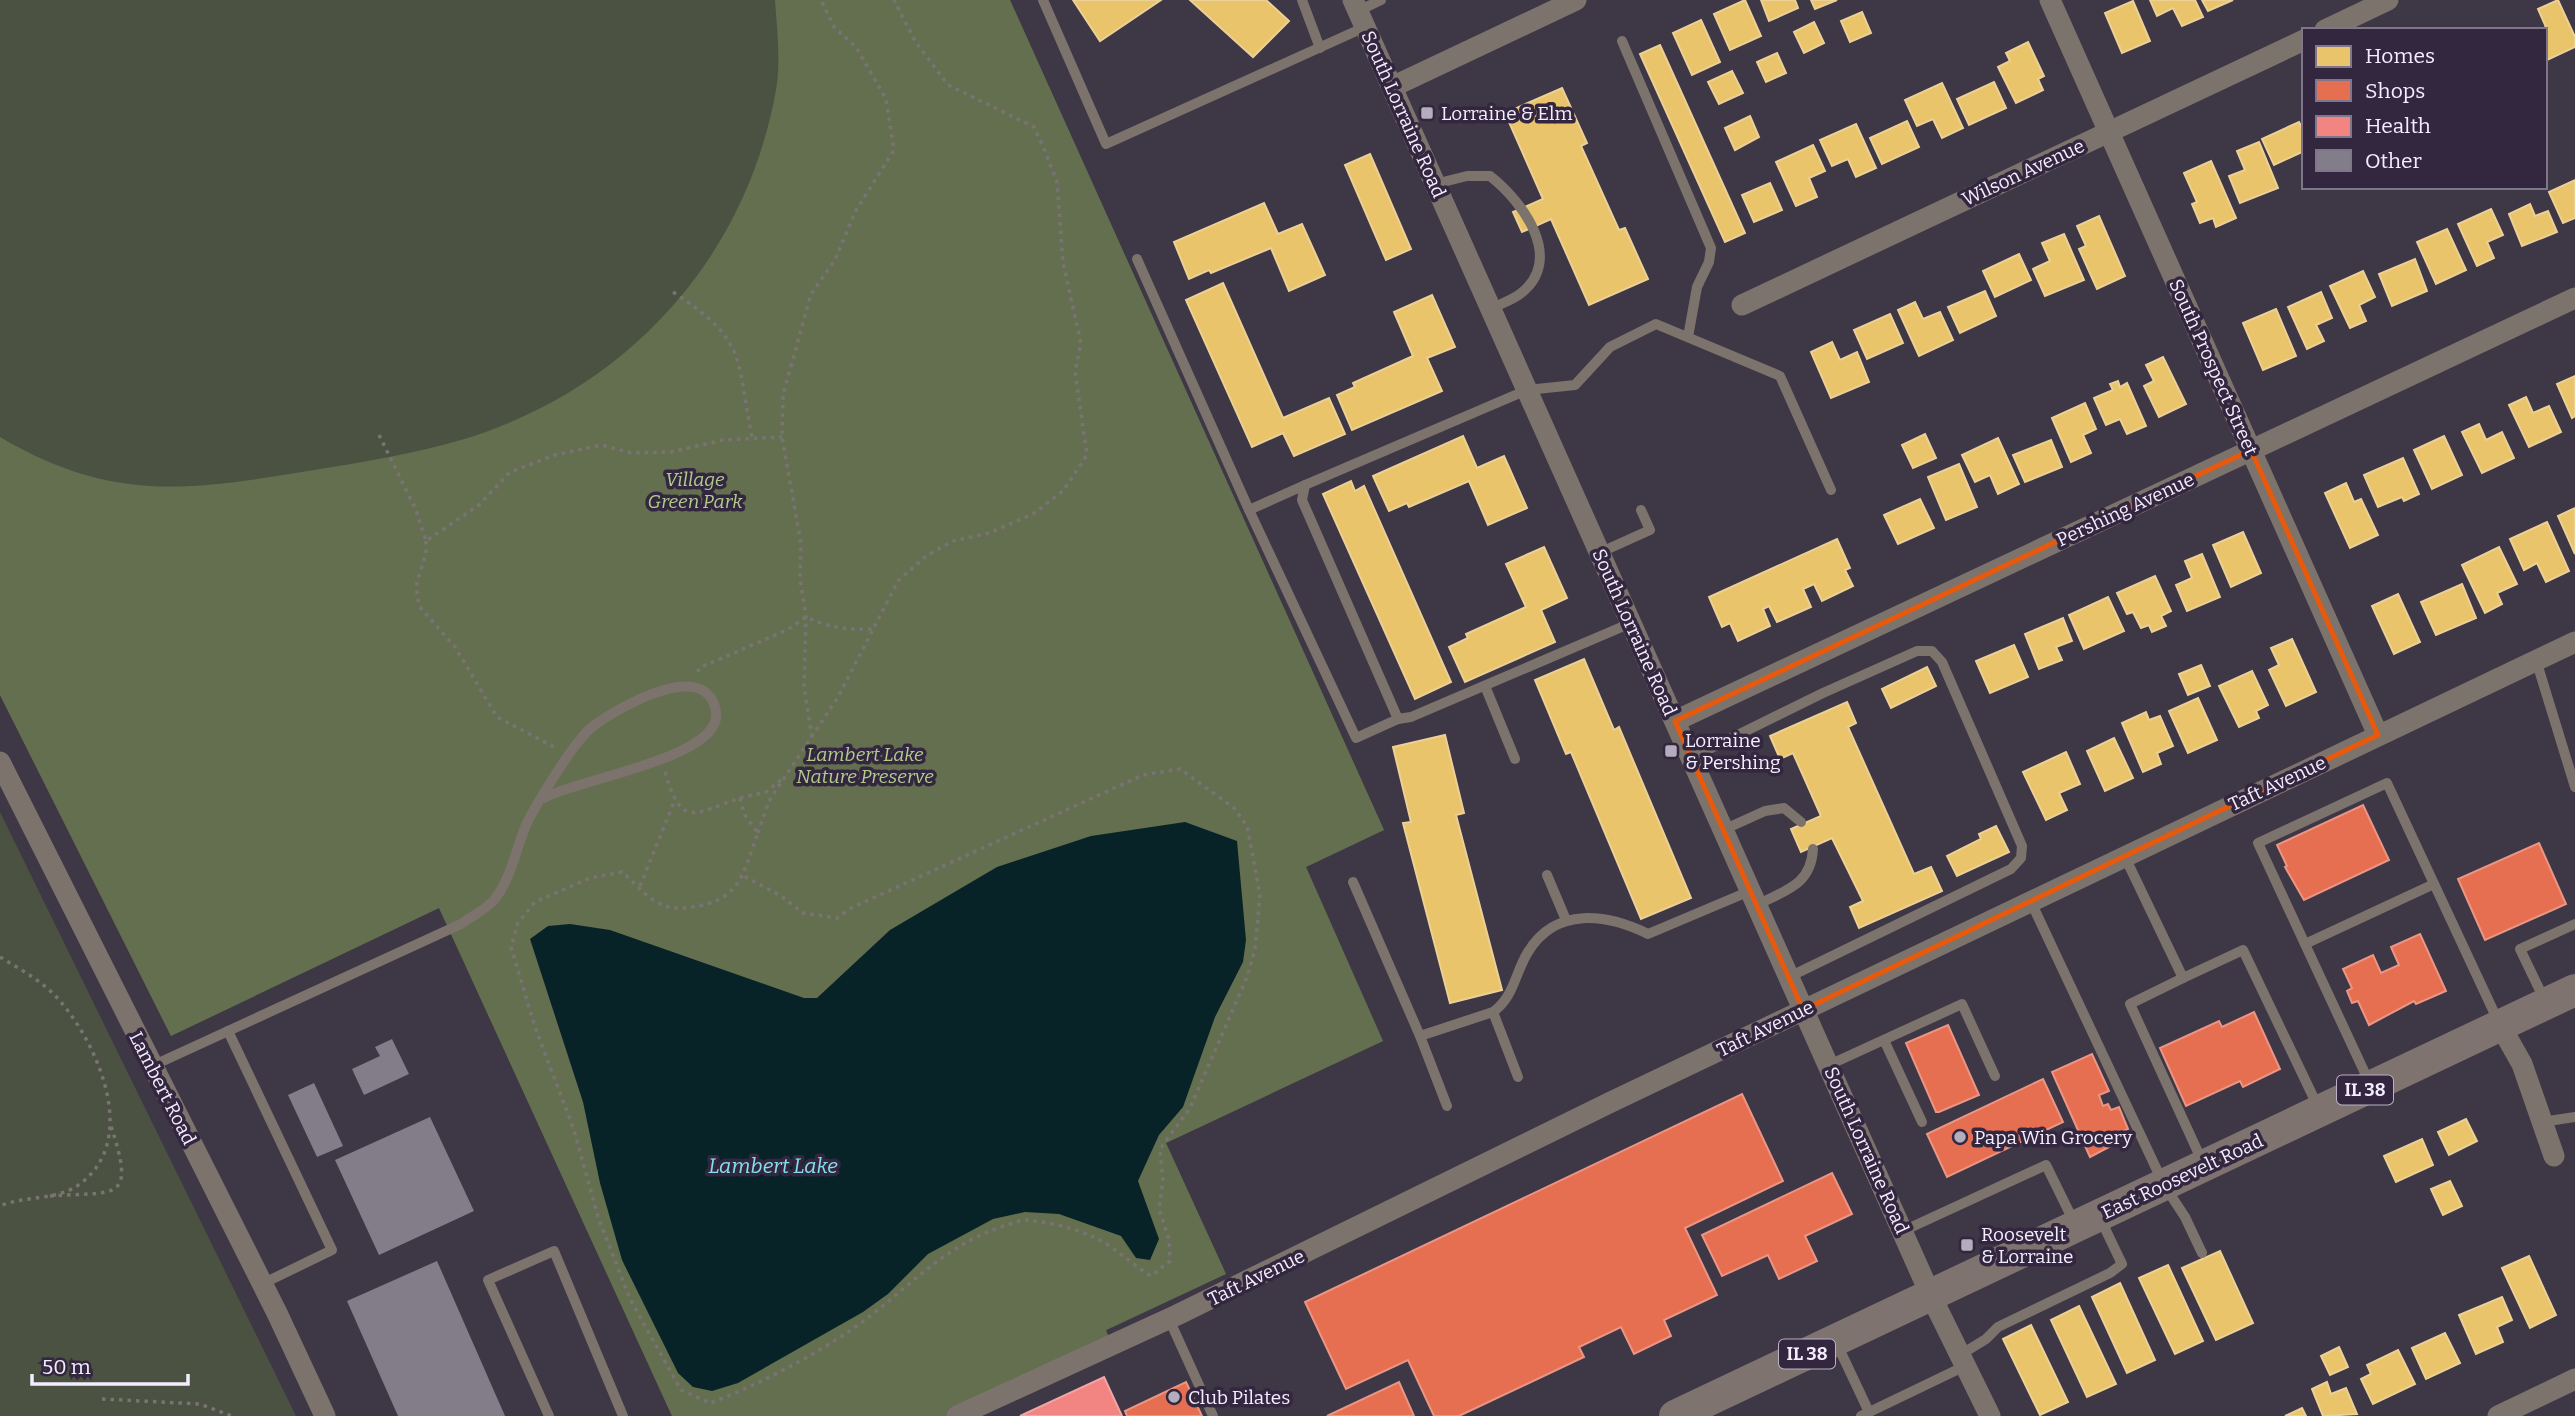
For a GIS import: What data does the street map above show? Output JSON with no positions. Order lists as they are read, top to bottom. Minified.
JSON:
{"streets":{"main road":["IL 38","East Roosevelt Road"],"street":["South Lorraine Road","Wilson Avenue","South Prospect Street","Pershing Avenue","Taft Avenue","Lambert Road"]},"crossings":[["South Lorraine Road","Pershing Avenue"],["South Lorraine Road","Taft Avenue"],["South Lorraine Road","East Roosevelt Road"],["Wilson Avenue","South Prospect Street"],["South Prospect Street","Pershing Avenue"],["South Prospect Street","Taft Avenue"]],"water":["Lambert Lake"],"parks":["Village Green Park","Lambert Lake Nature Preserve"],"places":{"transit":["Lorraine & Elm","Lorraine & Pershing","Roosevelt & Lorraine"],"other":["Papa Win Grocery","Club Pilates"]},"legend":["Homes","Shops","Health","Other"],"scale_bar":"50 m"}
